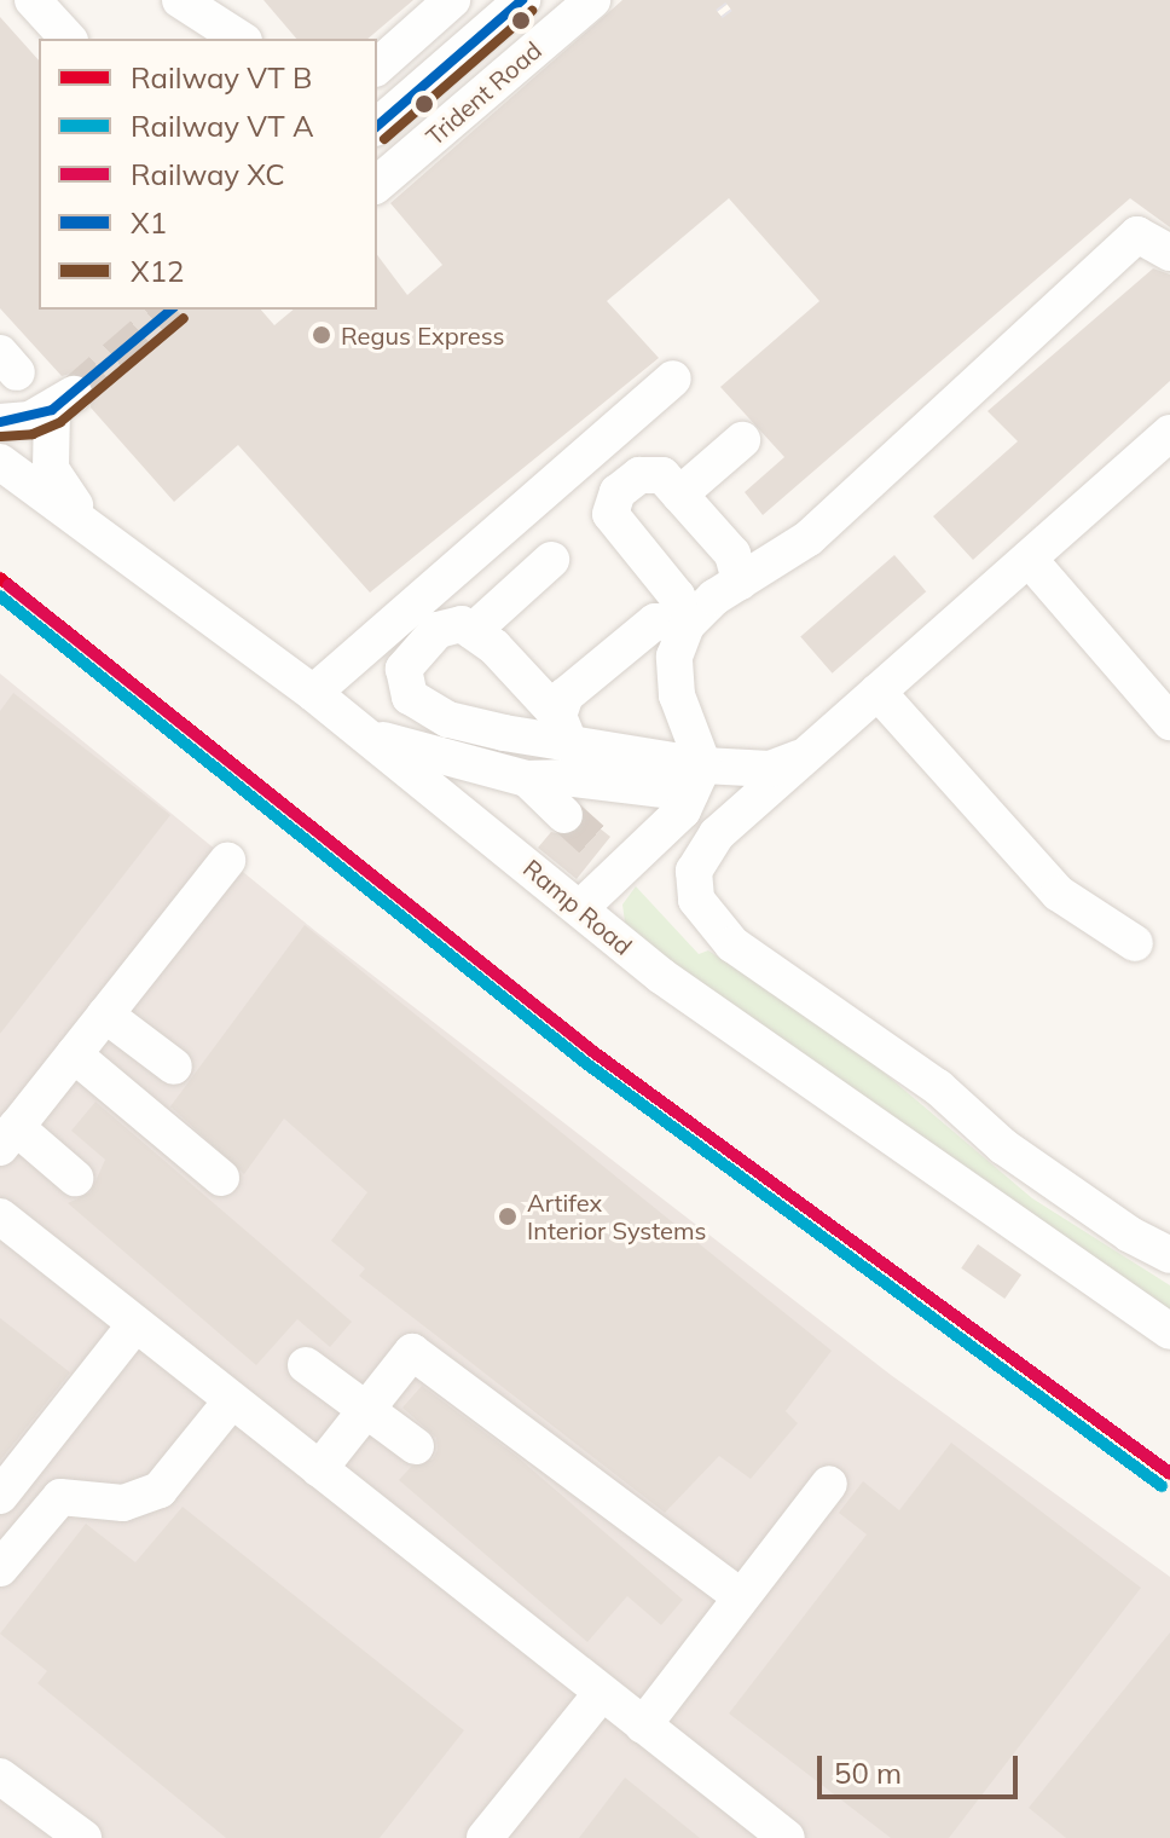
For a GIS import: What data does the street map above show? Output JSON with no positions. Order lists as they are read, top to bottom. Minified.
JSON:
{"streets":{"street":["Trident Road","Ramp Road"]},"places":["Regus Express","Artifex Interior Systems"],"lines":["transit line X1","transit line X12","rail line XC"],"legend":["Railway VT B","Railway VT A","Railway XC","X1","X12"],"scale_bar":"50 m"}
